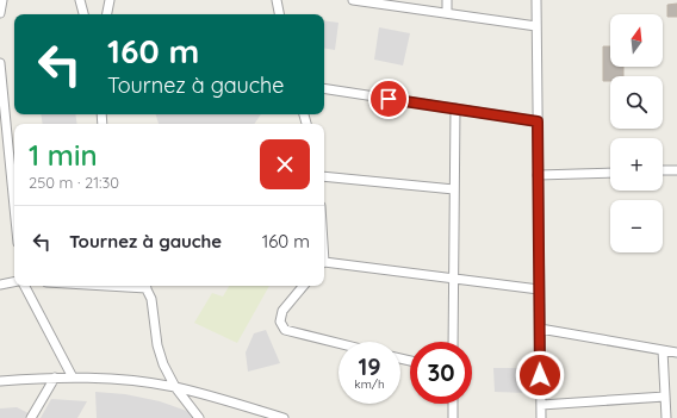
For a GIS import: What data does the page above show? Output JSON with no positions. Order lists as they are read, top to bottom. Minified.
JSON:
{"north":"top","page":{"map_buttons":["+","−"],"turn":["160 m","Tournez à gauche"],"heading":["1 min","250 m · 21:30"],"list":[{"name":"Tournez à gauche","value":"160 m"}],"speed":"19 km/h","limit":"30"}}
